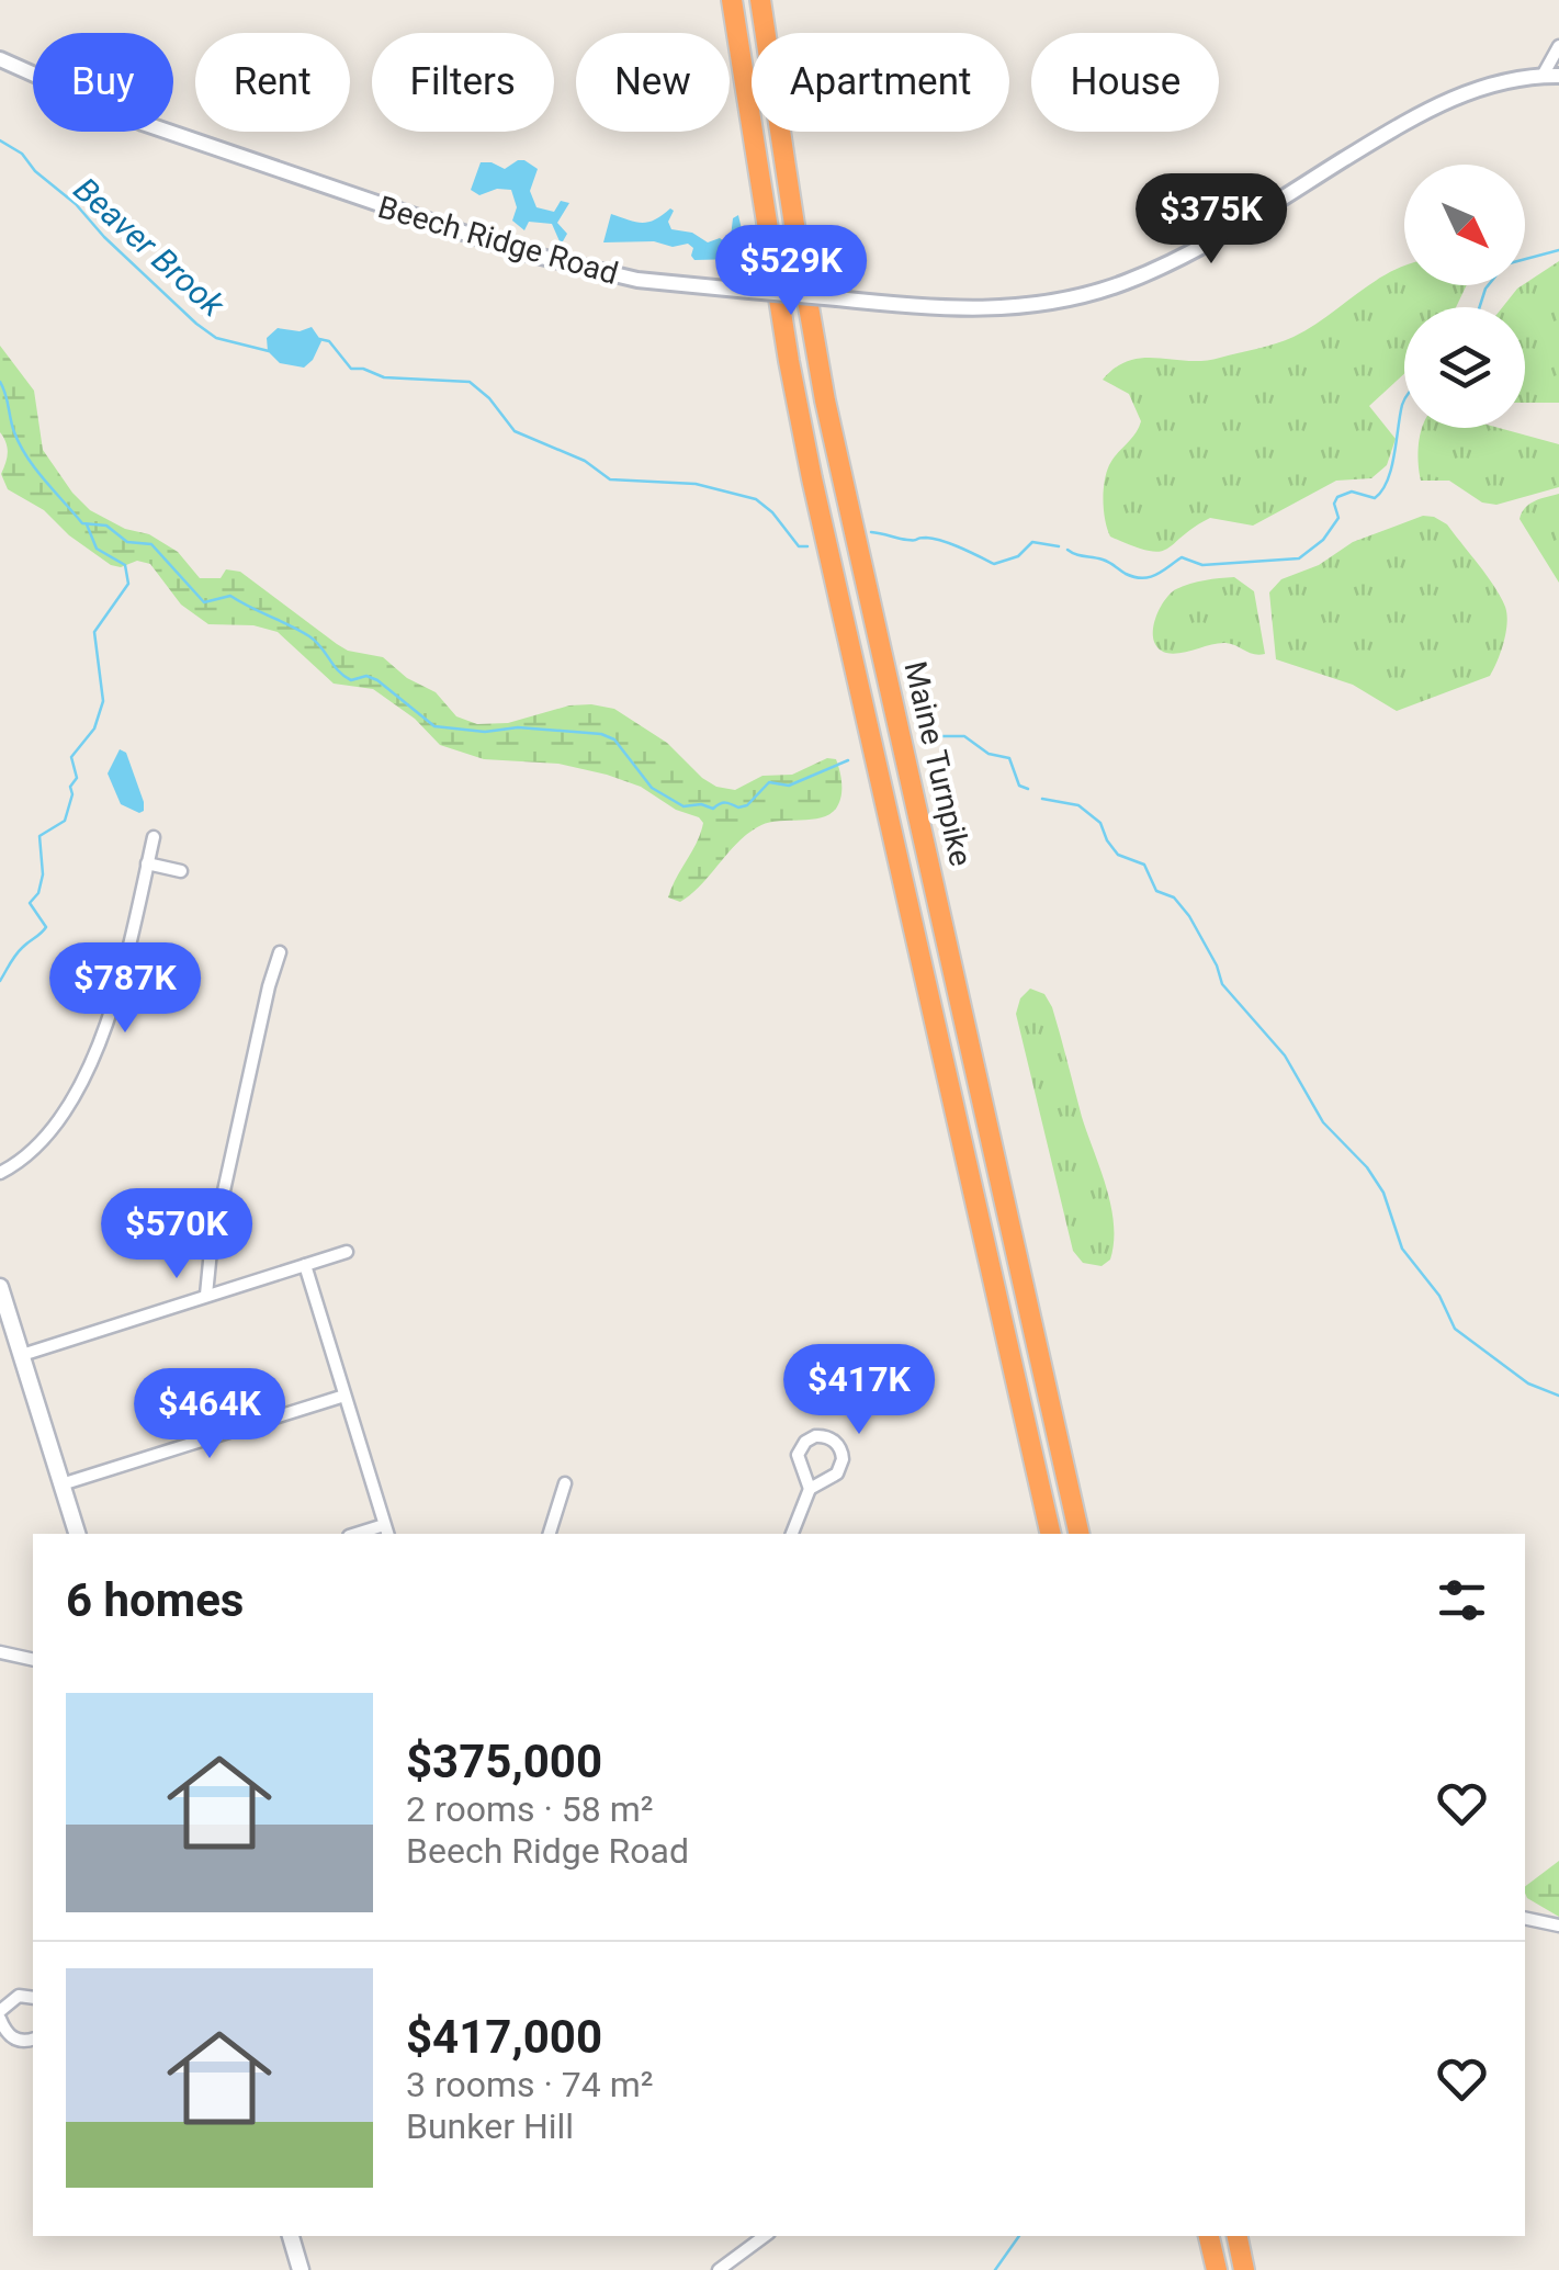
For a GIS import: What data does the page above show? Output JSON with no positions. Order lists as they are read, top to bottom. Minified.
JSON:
{"streets":{"highway":["Maine Turnpike"],"street":["Beech Ridge Road"]},"water":["Beaver Brook"],"north":"bottom right","page":{"chip":["Buy","Rent","Filters","New","Apartment","House"],"price":["$375K","$529K","$787K","$570K","$417K","$464K"],"heading":"6 homes","list":[{"name":"$375,000","note":"2 rooms · 58 m² · Beech Ridge Road"},{"name":"$417,000","note":"3 rooms · 74 m² · Bunker Hill"}]}}
